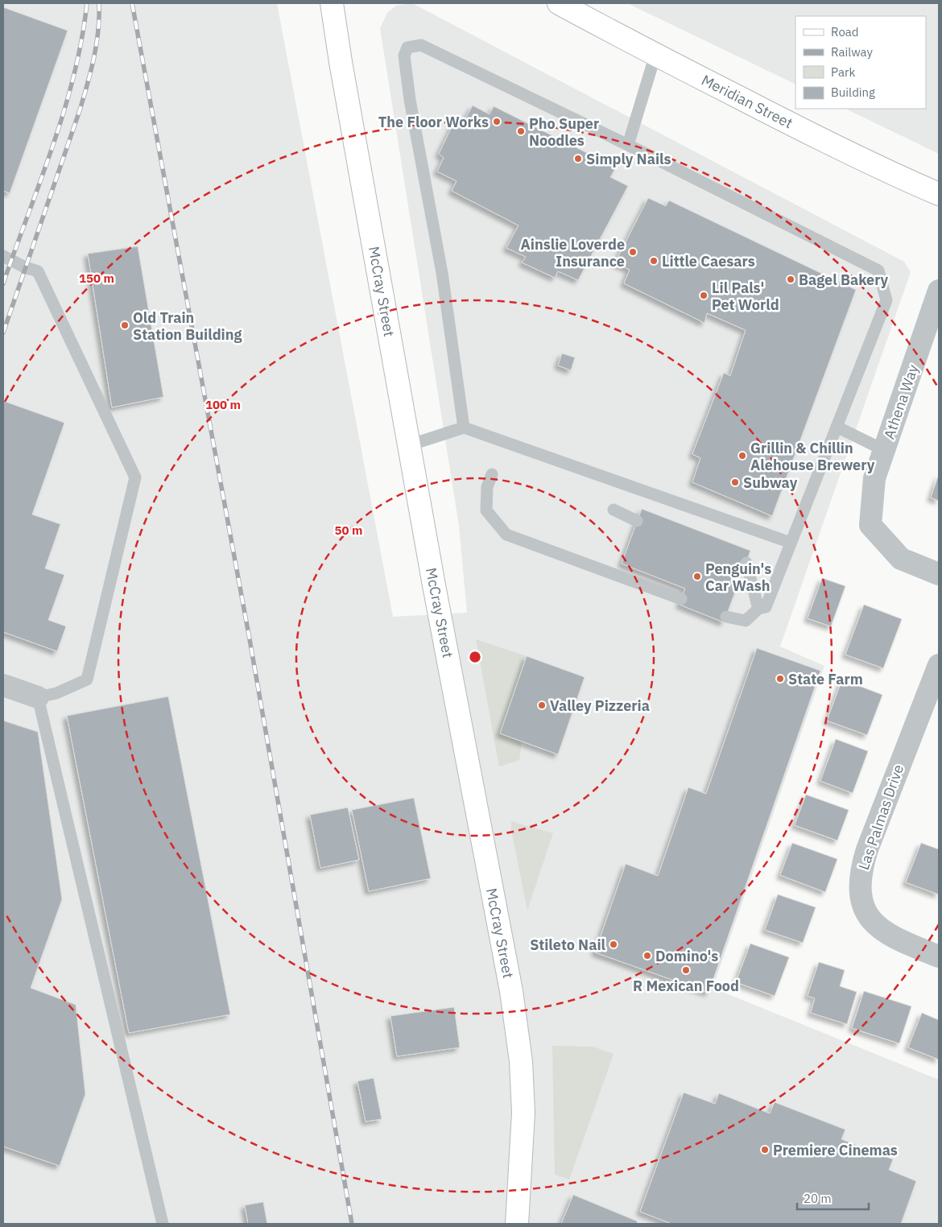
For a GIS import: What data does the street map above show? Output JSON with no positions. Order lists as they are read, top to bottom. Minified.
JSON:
{"streets":{"street":["Meridian Street","McCray Street","Athena Way","Las Palmas Drive"]},"places":["The Floor Works","Pho Super Noodles","Simply Nails","Ainslie Loverde Insurance","Little Caesars","Bagel Bakery","Lil Pals' Pet World","Old Train Station Building","Grillin & Chillin Alehouse Brewery","Subway","Penguin's Car Wash","State Farm","Valley Pizzeria","Stileto Nail","Domino's","R Mexican Food","Premiere Cinemas"],"legend":["Road","Railway","Park","Building"],"scale_bar":"20 m","rings":["150 m","100 m","50 m"]}
